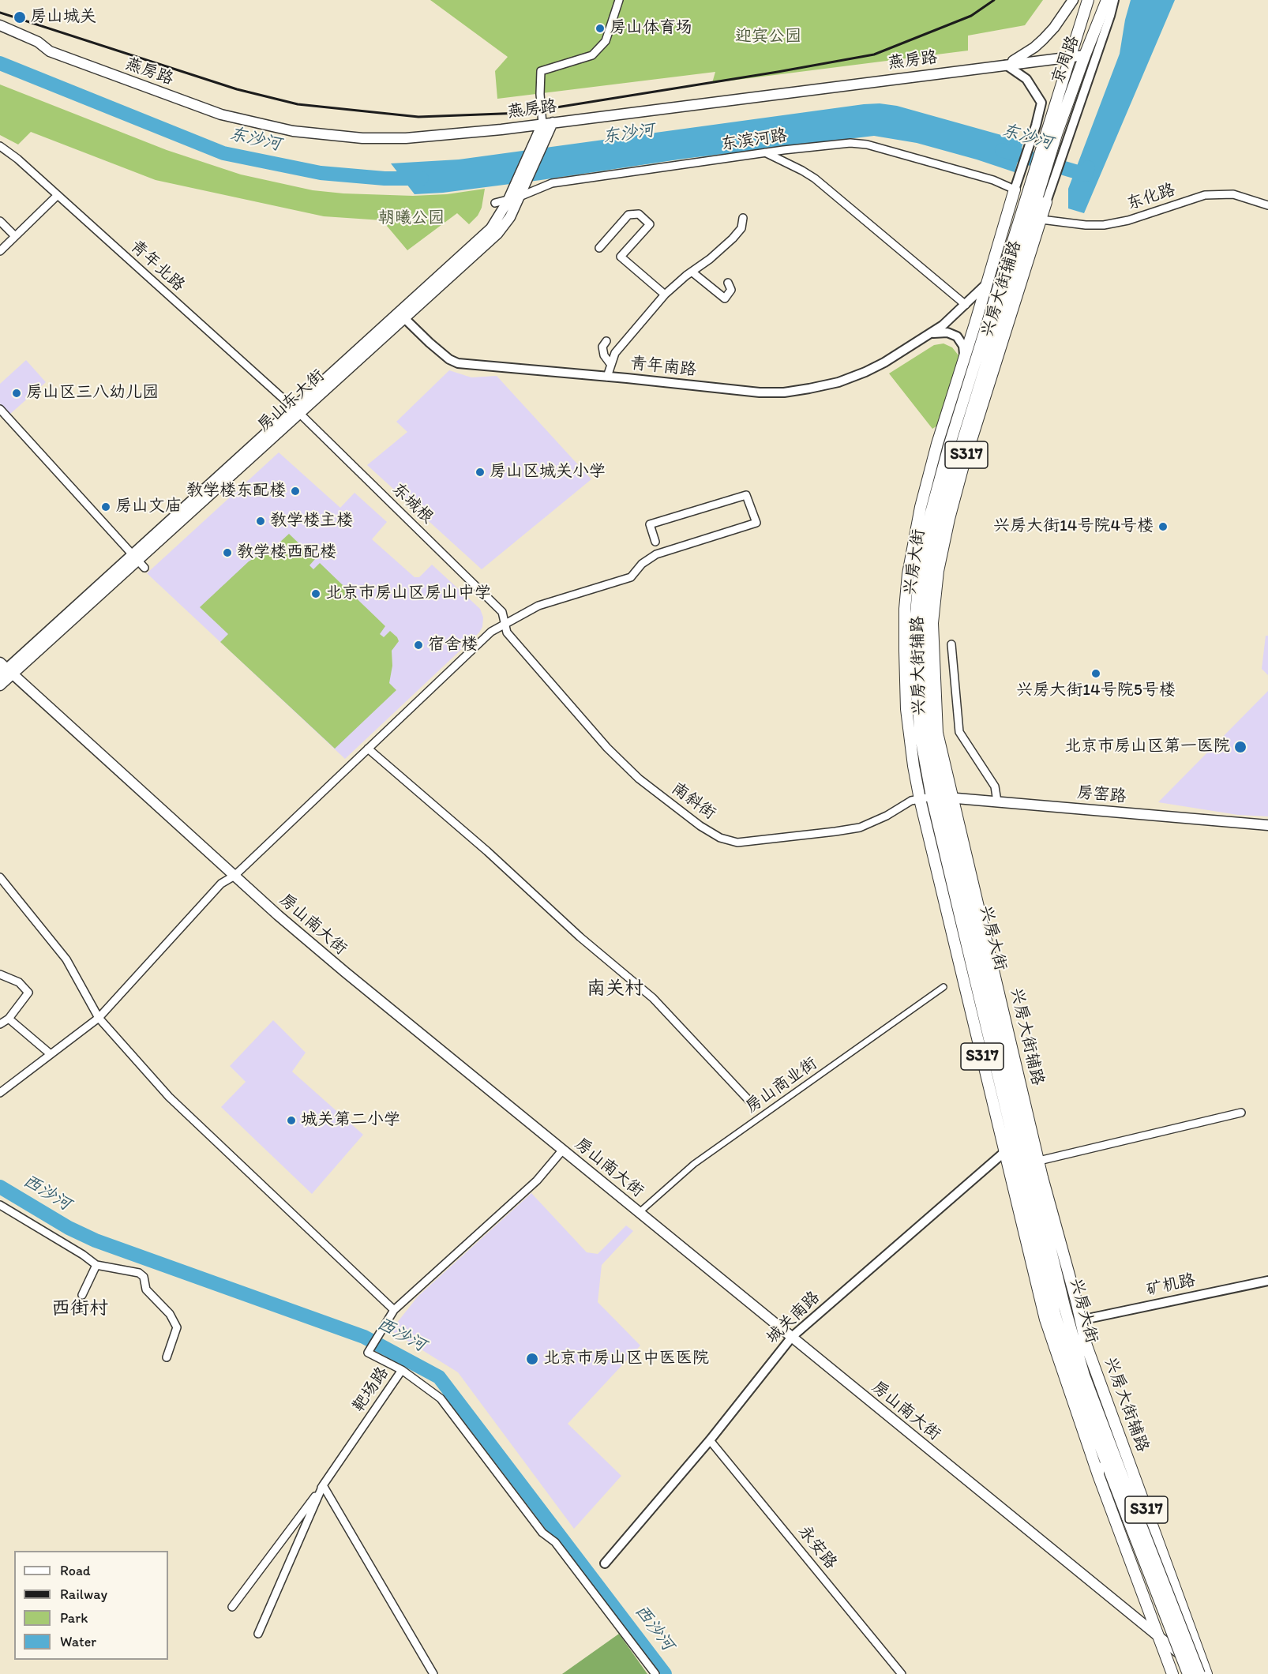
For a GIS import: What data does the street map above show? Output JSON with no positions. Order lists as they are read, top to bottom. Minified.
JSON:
{"streets":{"main road":["京周路","燕房路","兴房大街辅路","房山东大街","S317","兴房大街","房窑路","房山南大街"],"street":["东滨河路","东化路","青年北路","青年南路","东城根","南斜街","房山商业街","矿机路","城关南路","靶场路","永安路"]},"crossings":[["京周路","燕房路"],["燕房路","房山东大街"],["东滨河路","房山东大街"],["东滨河路","兴房大街"],["东化路","兴房大街辅路"],["青年北路","房山东大街"],["青年北路","东城根"],["兴房大街辅路","兴房大街"],["兴房大街辅路","房窑路"],["兴房大街辅路","南斜街"],["兴房大街辅路","房山南大街"],["兴房大街辅路","矿机路"],["青年南路","房山东大街"],["青年南路","兴房大街"],["房山东大街","东城根"],["房山东大街","房山南大街"],["东城根","南斜街"],["兴房大街","房窑路"],["兴房大街","南斜街"],["兴房大街","房山南大街"],["兴房大街","城关南路"],["房窑路","南斜街"],["房山南大街","房山商业街"],["房山南大街","城关南路"],["房山南大街","靶场路"],["城关南路","永安路"]],"districts":["南关村","西街村"],"water":["东沙河","西沙河"],"parks":["迎宾公园","朝曦公园"],"places":["房山城关","房山体育场","房山区三八幼儿园","房山区城关小学","教学楼东配楼","房山文庙","教学楼主楼","兴房大街14号院4号楼","教学楼西配楼","北京市房山区房山中学","宿舍楼","兴房大街14号院5号楼","北京市房山区第一医院","城关第二小学","北京市房山区中医医院"],"legend":["Road","Railway","Park","Water"]}
